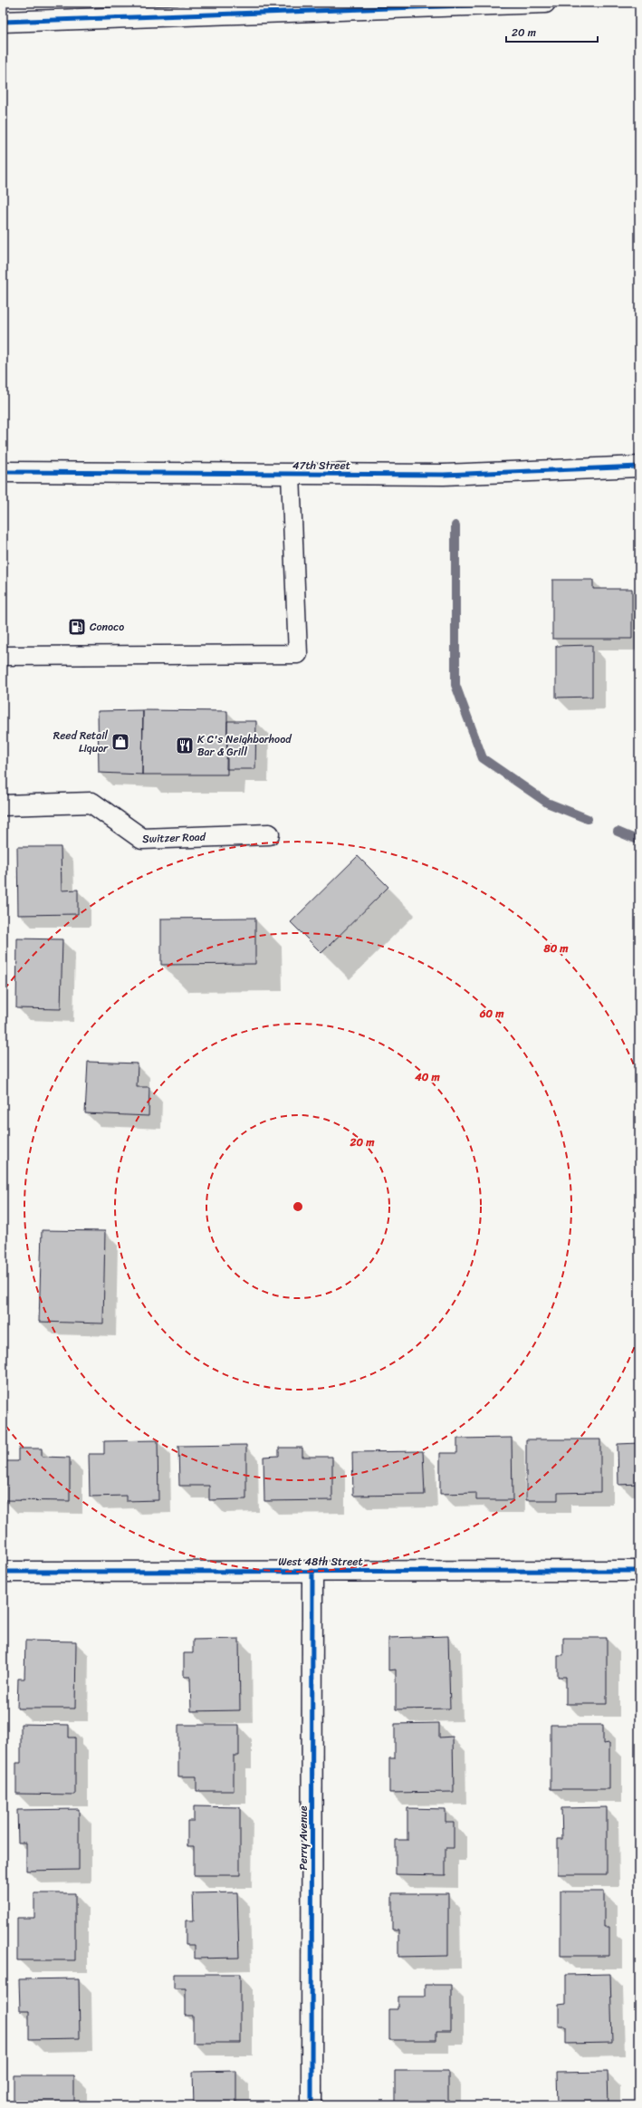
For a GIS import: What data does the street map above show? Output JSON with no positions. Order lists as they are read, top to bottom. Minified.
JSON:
{"streets":{"street":["47th Street","Switzer Road","West 48th Street","Perry Avenue"]},"crossings":[["West 48th Street","Perry Avenue"]],"places":{"fuel station":["Conoco"],"shop":["Reed Retail Liquor"],"restaurant":["K C's Neighborhood Bar & Grill"]},"scale_bar":"20 m","rings":["80 m","60 m","40 m","20 m"]}
